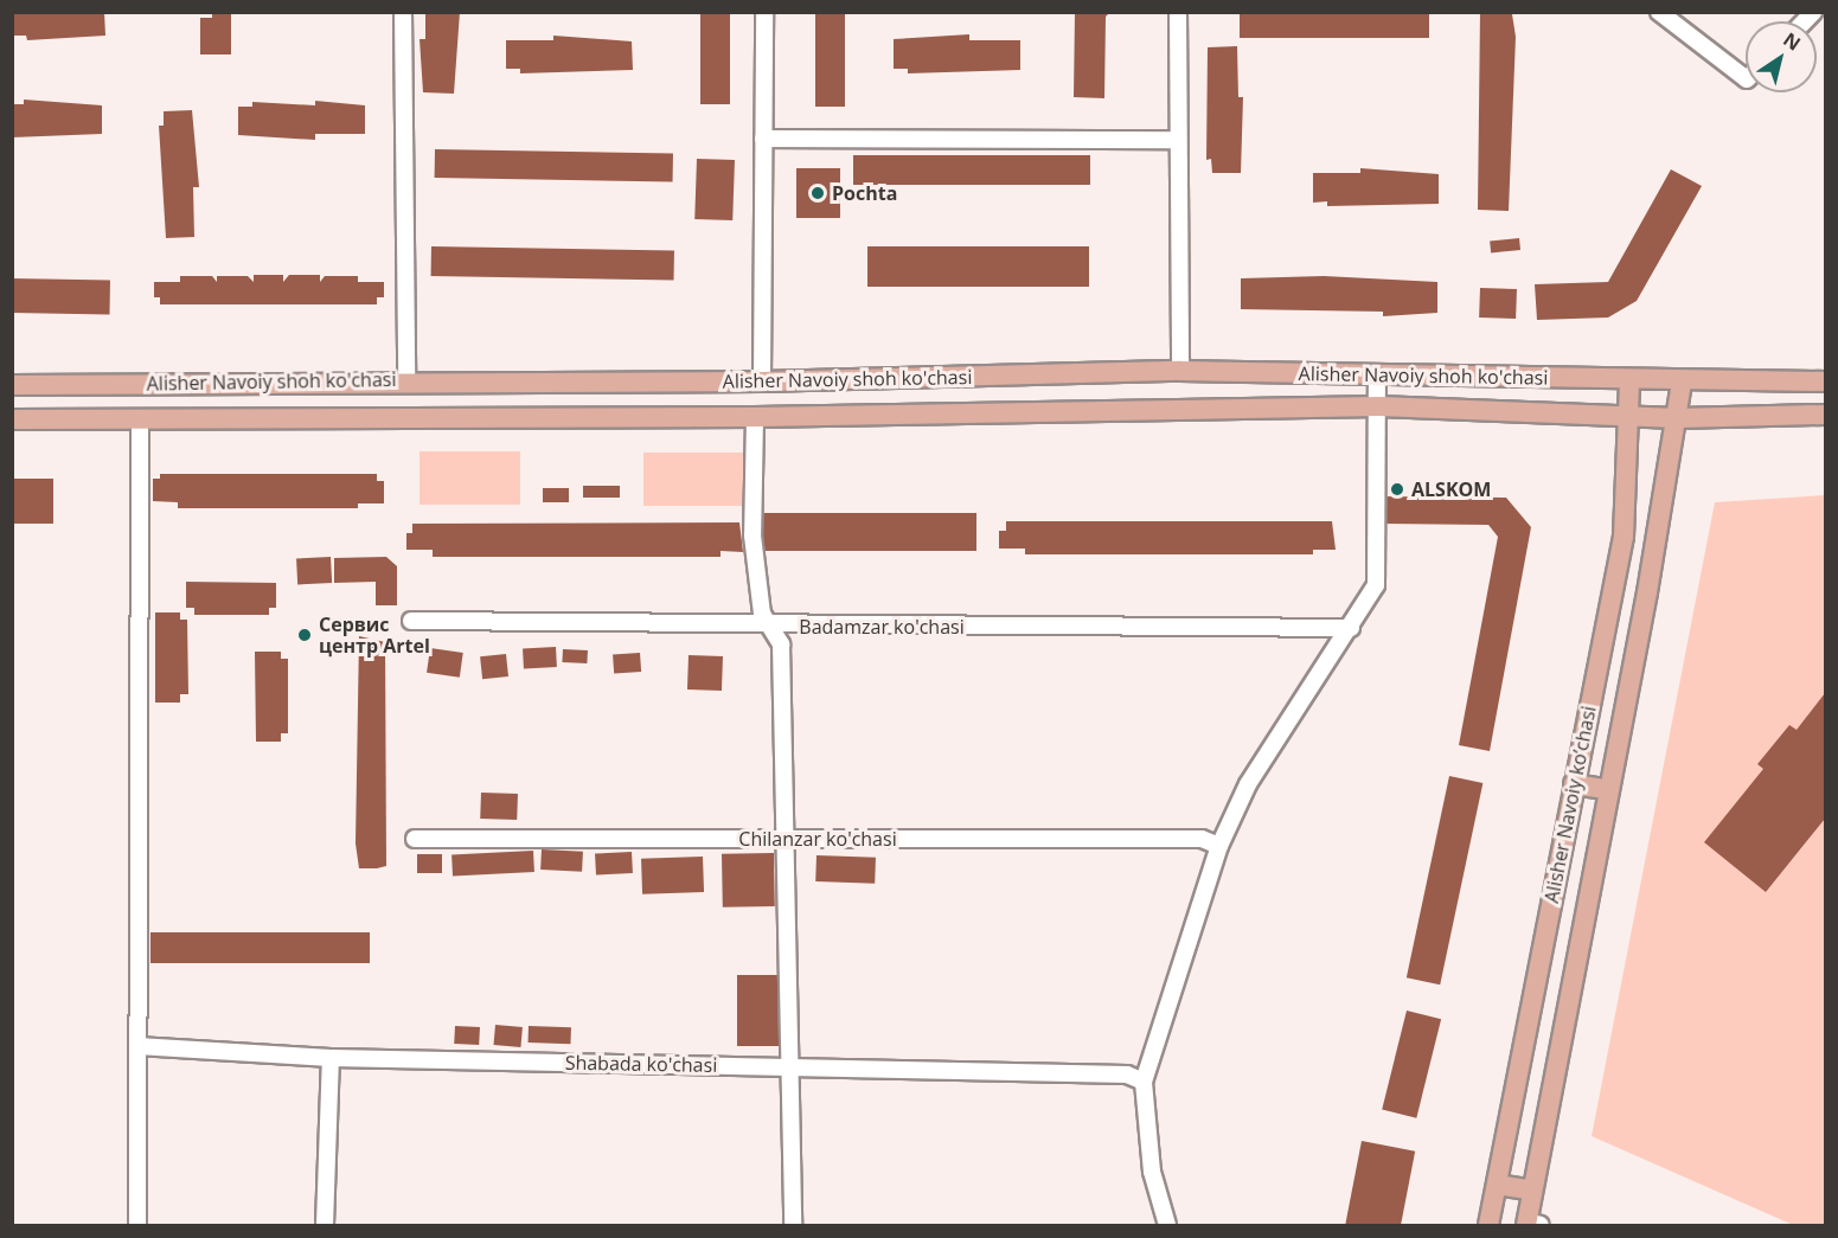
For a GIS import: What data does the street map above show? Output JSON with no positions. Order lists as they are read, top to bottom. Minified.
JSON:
{"streets":{"main road":["Alisher Navoiy shoh ko'chasi","Alisher Navoiy ko’chasi"],"street":["Badamzar ko'chasi","Chilanzar ko'chasi","Shabada ko'chasi"]},"crossings":[["Alisher Navoiy shoh ko'chasi","Alisher Navoiy ko’chasi"]],"places":["Pochta","ALSKOM","Сервис центр Artel"],"north":"top right"}
